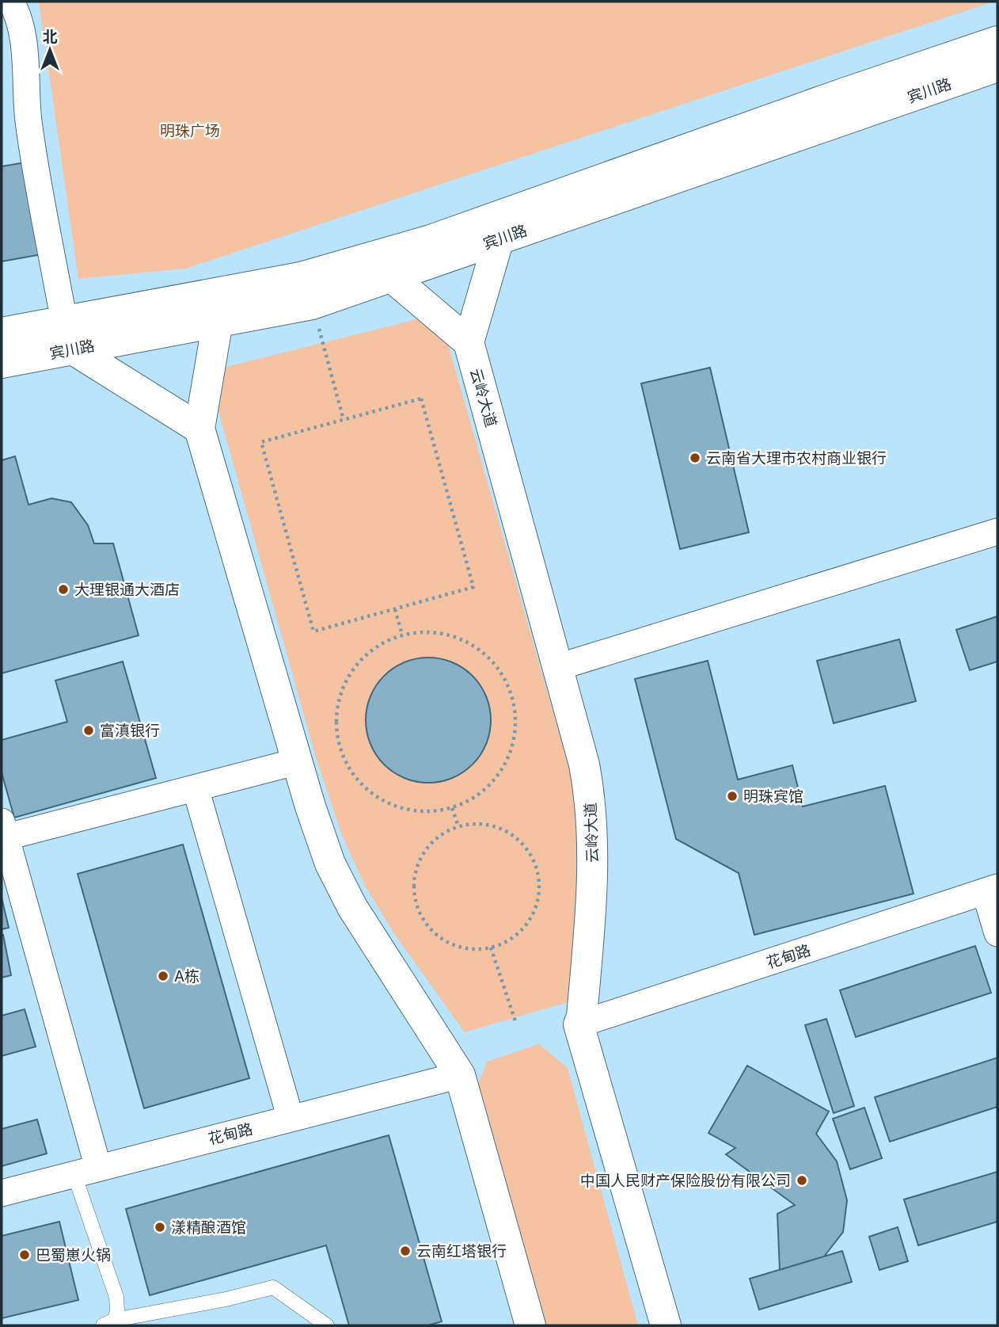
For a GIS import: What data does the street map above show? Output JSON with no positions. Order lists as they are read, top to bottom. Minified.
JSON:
{"streets":{"street":["宾川路","云岭大道","花甸路"]},"crossings":[["云岭大道","花甸路"]],"parks":["明珠广场"],"places":["云南省大理市农村商业银行","大理银通大酒店","富滇银行","明珠宾馆","A栋","中国人民财产保险股份有限公司","漾精酿酒馆","云南红塔银行","巴蜀崽火锅"],"north":"top"}
